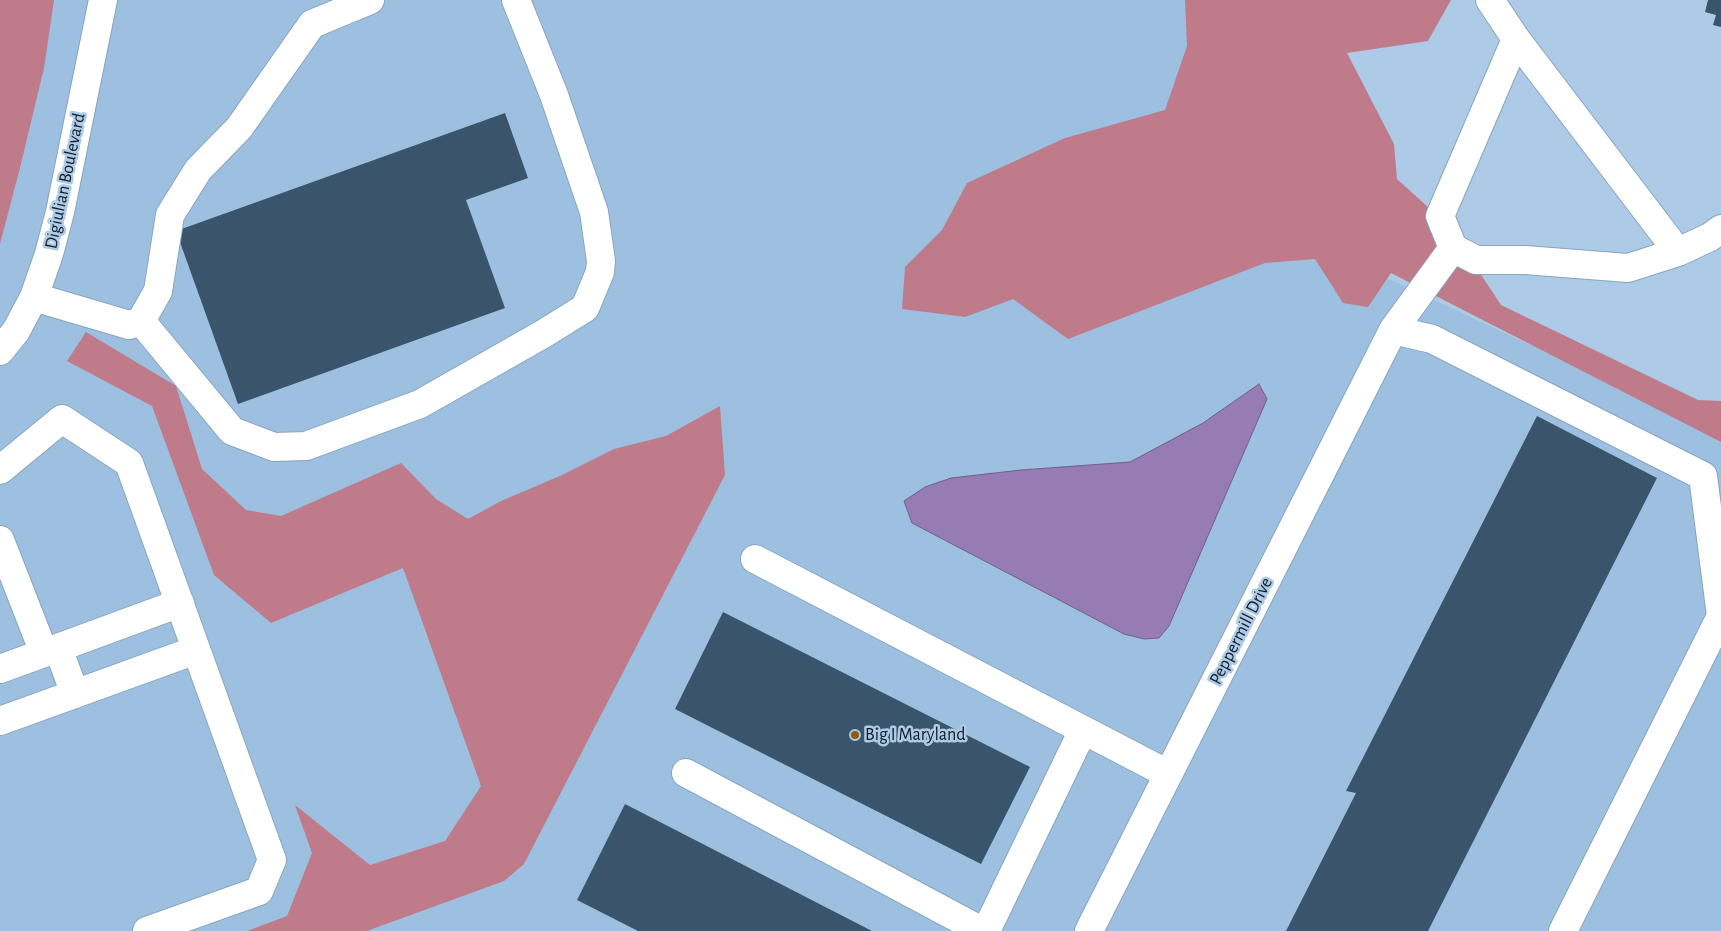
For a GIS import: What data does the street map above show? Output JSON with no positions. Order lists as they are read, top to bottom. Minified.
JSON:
{"streets":{"street":["Digiulian Boulevard","Peppermill Drive"]},"places":["Big I Maryland"]}
